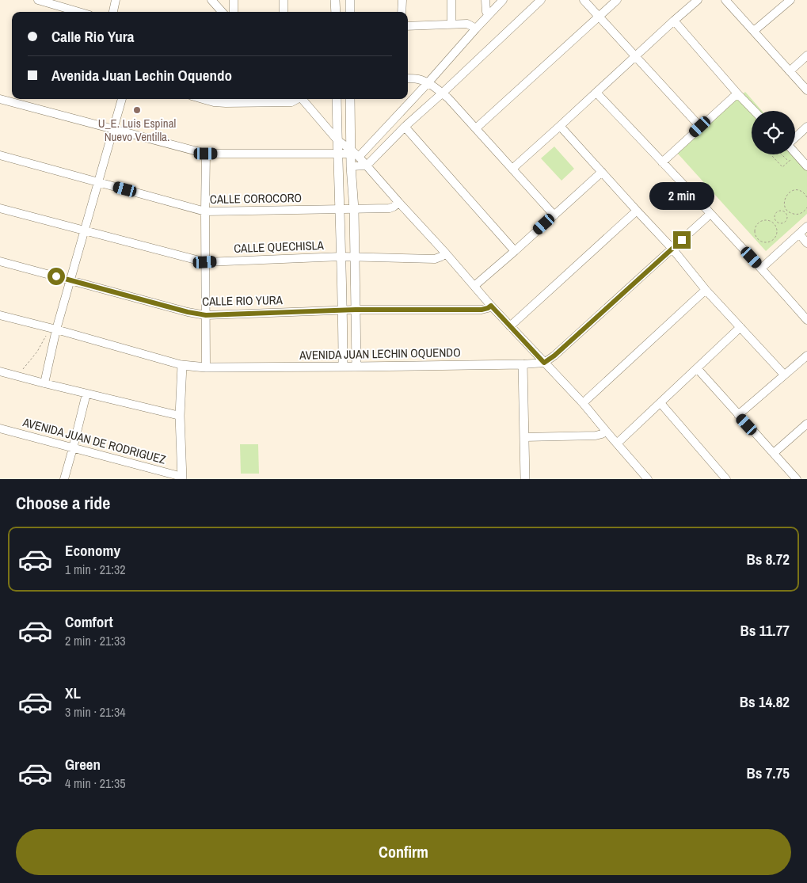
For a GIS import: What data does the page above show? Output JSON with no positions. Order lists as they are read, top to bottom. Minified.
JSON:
{"streets":{"street":["CALLE COROCORO","CALLE QUECHISLA","CALLE RIO YURA","AVENIDA JUAN LECHIN OQUENDO","AVENIDA JUAN DE RODRIGUEZ"]},"places":["U_E. Luis Espinal Nuevo Ventilla."],"page":{"banner":["Calle Rio Yura","Avenida Juan Lechin Oquendo"],"bubble":"2 min","heading":"Choose a ride","list":[{"name":"Economy","note":"1 min · 21:32","value":"Bs 8.72"},{"name":"Comfort","note":"2 min · 21:33","value":"Bs 11.77"},{"name":"XL","note":"3 min · 21:34","value":"Bs 14.82"},{"name":"Green","note":"4 min · 21:35","value":"Bs 7.75"}],"buttons":"Confirm"}}
